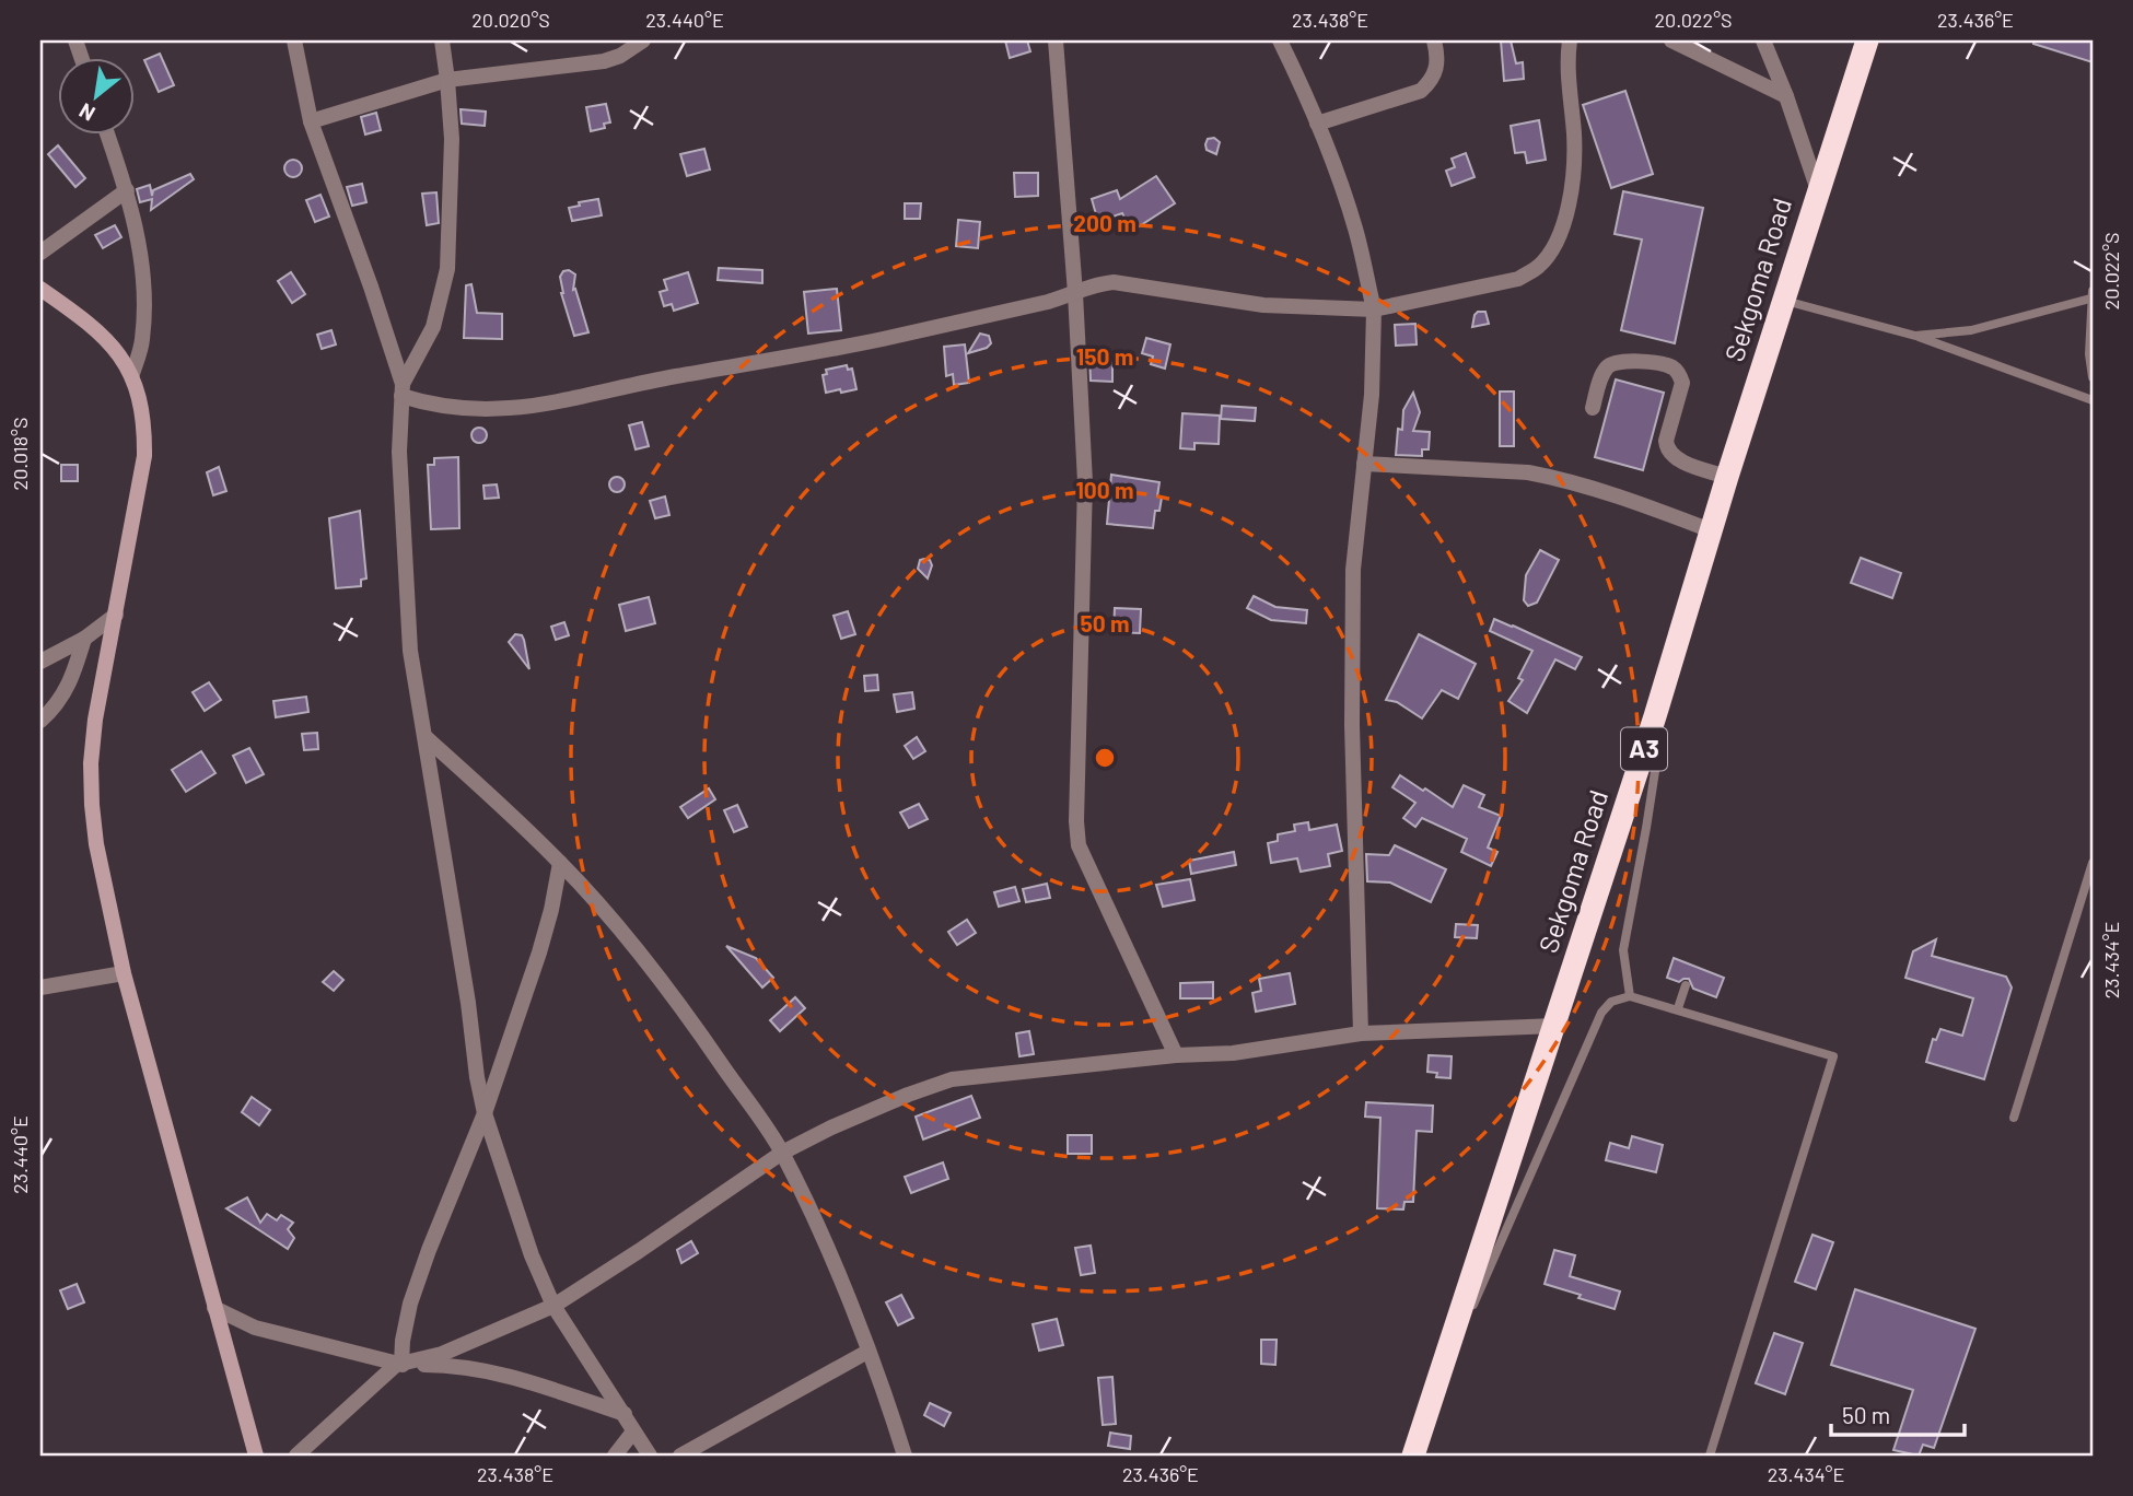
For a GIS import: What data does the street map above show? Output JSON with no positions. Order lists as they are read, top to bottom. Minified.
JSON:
{"streets":{"highway":["Sekgoma Road","A3"]},"scale_bar":"50 m","north":"bottom left","coordinates":["20.020°S","23.440°E","23.438°E","20.022°S","23.436°E","20.018°S","23.434°E"],"rings":["200 m","150 m","100 m","50 m"]}
